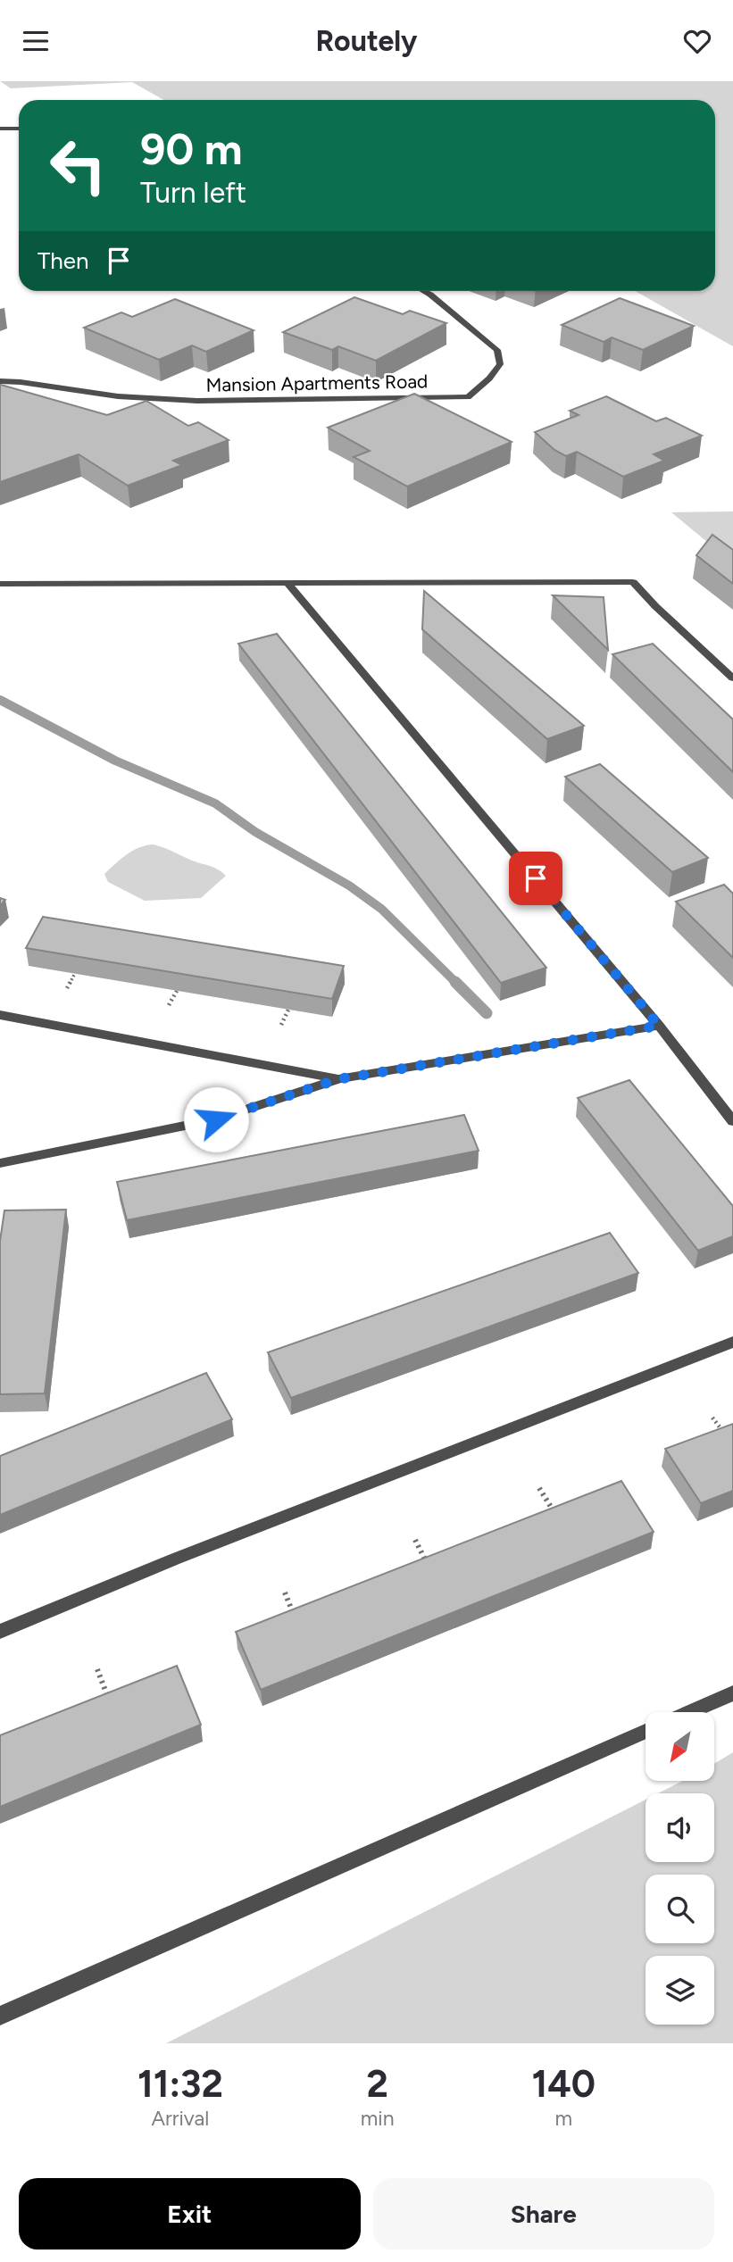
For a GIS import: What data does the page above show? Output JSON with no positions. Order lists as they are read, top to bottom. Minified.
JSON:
{"streets":{"lane":["Mansion Apartments Road"]},"north":"bottom left","page":{"header":"Routely","turn":["90 m","Turn left"],"then":"Then","eta":["11:32","Arrival","2","min","140","m"],"buttons":["Exit","Share"]}}
